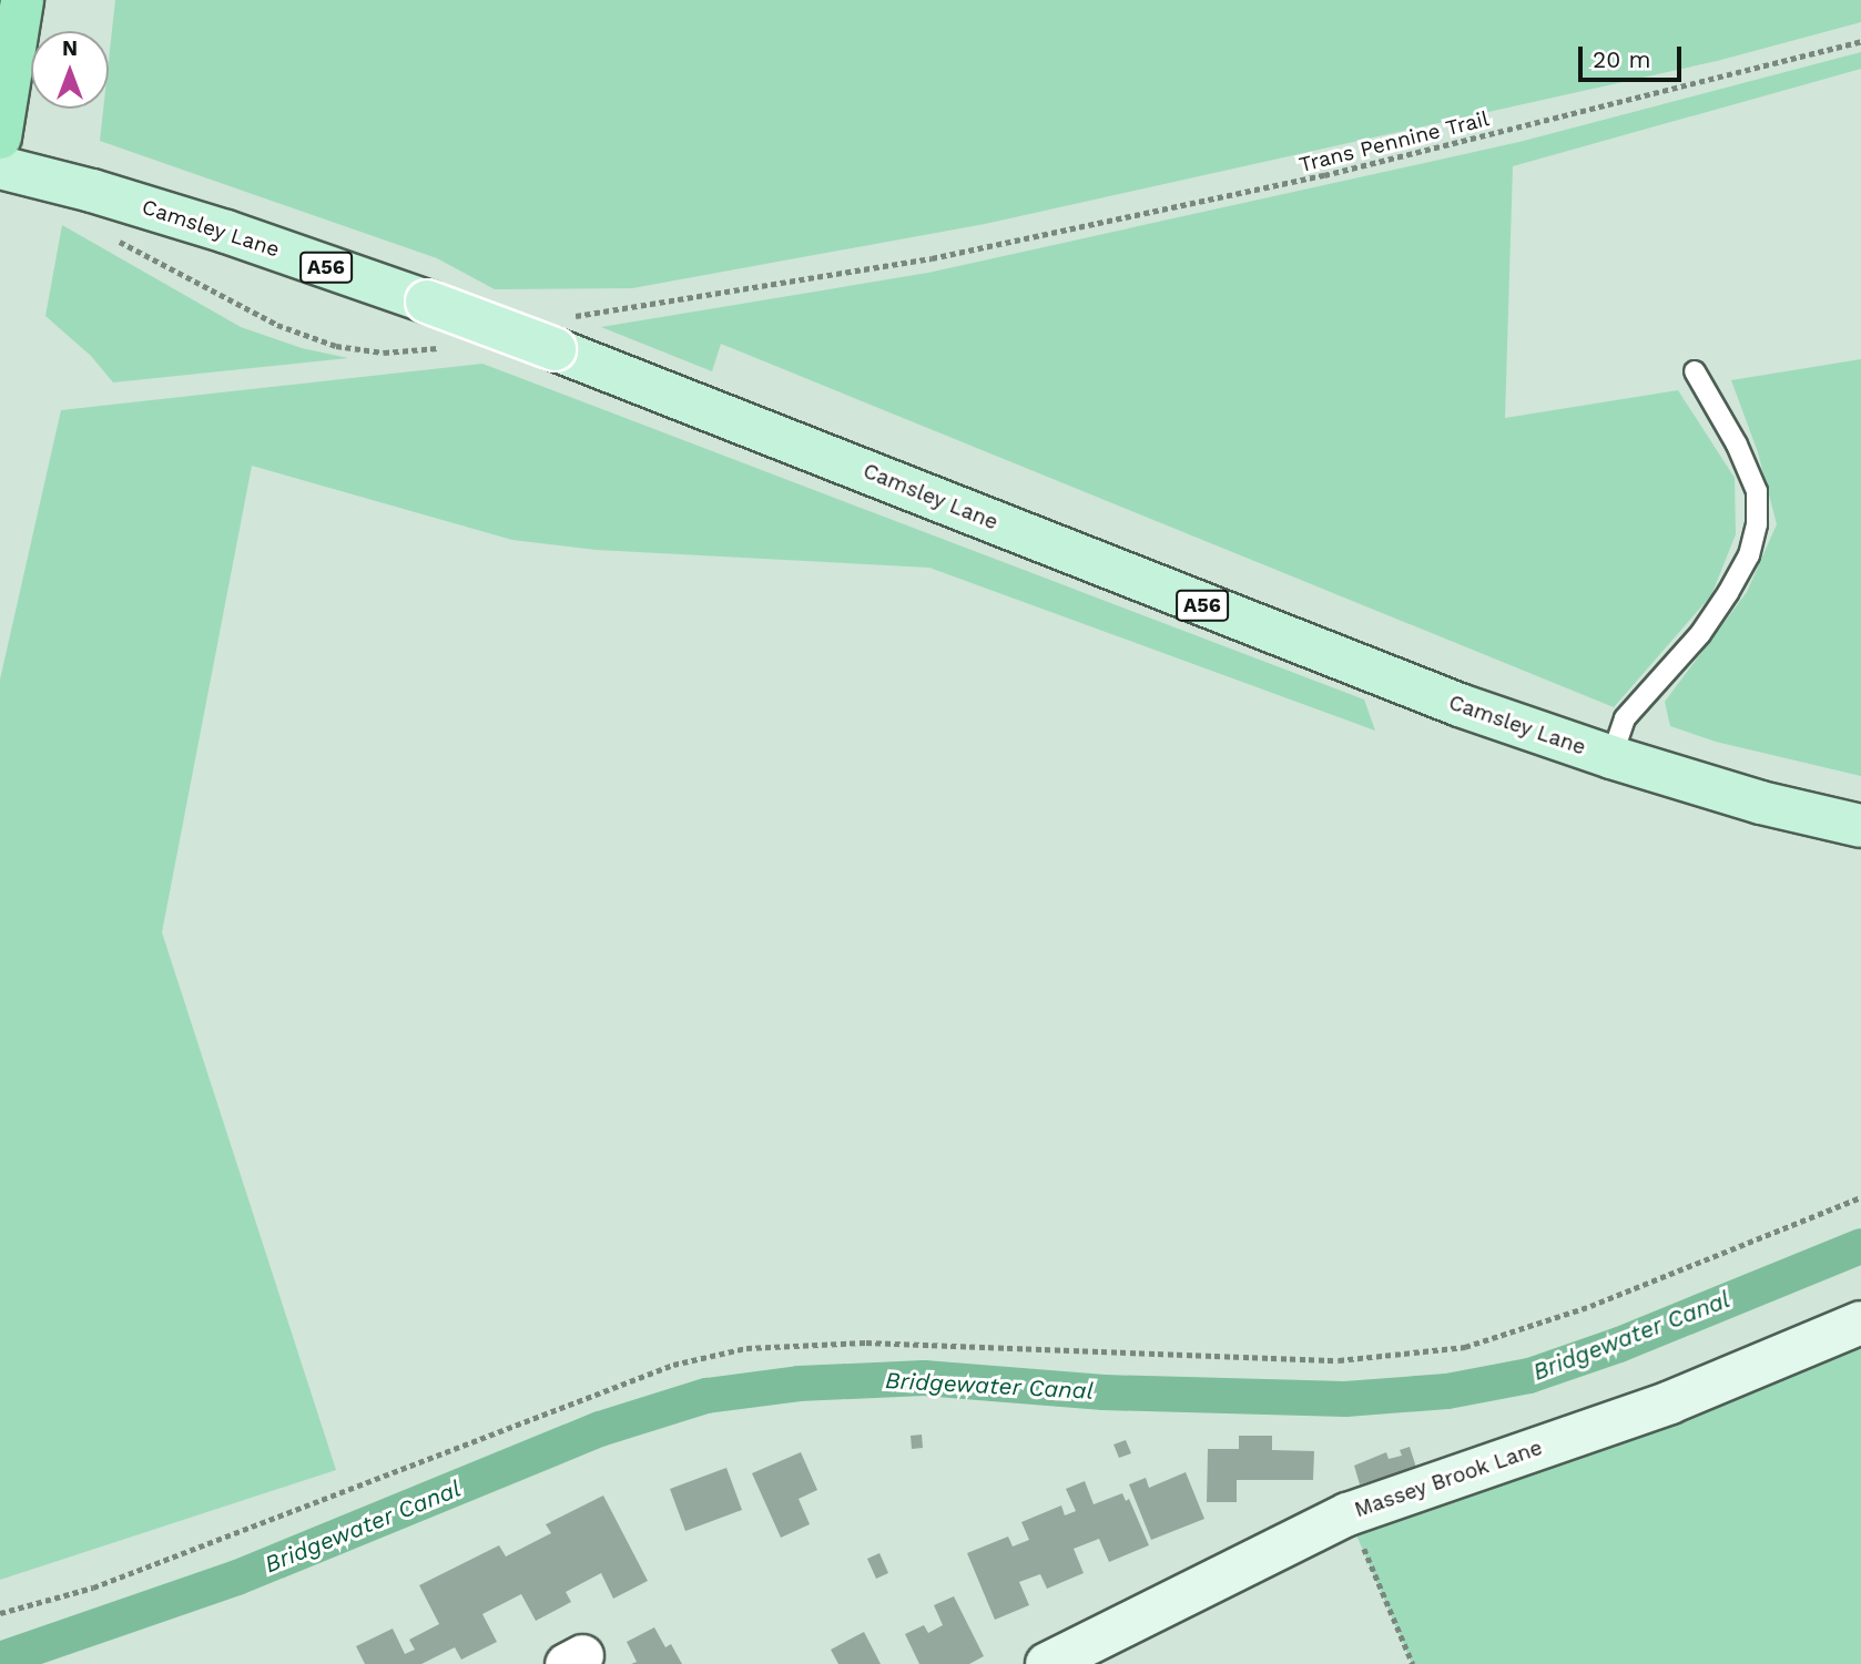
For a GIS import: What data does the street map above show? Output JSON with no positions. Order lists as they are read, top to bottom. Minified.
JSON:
{"streets":{"main road":["Camsley Lane","A56"],"street":["Massey Brook Lane"],"path":["Trans Pennine Trail"]},"water":["Bridgewater Canal"],"scale_bar":"20 m","north":"top"}
